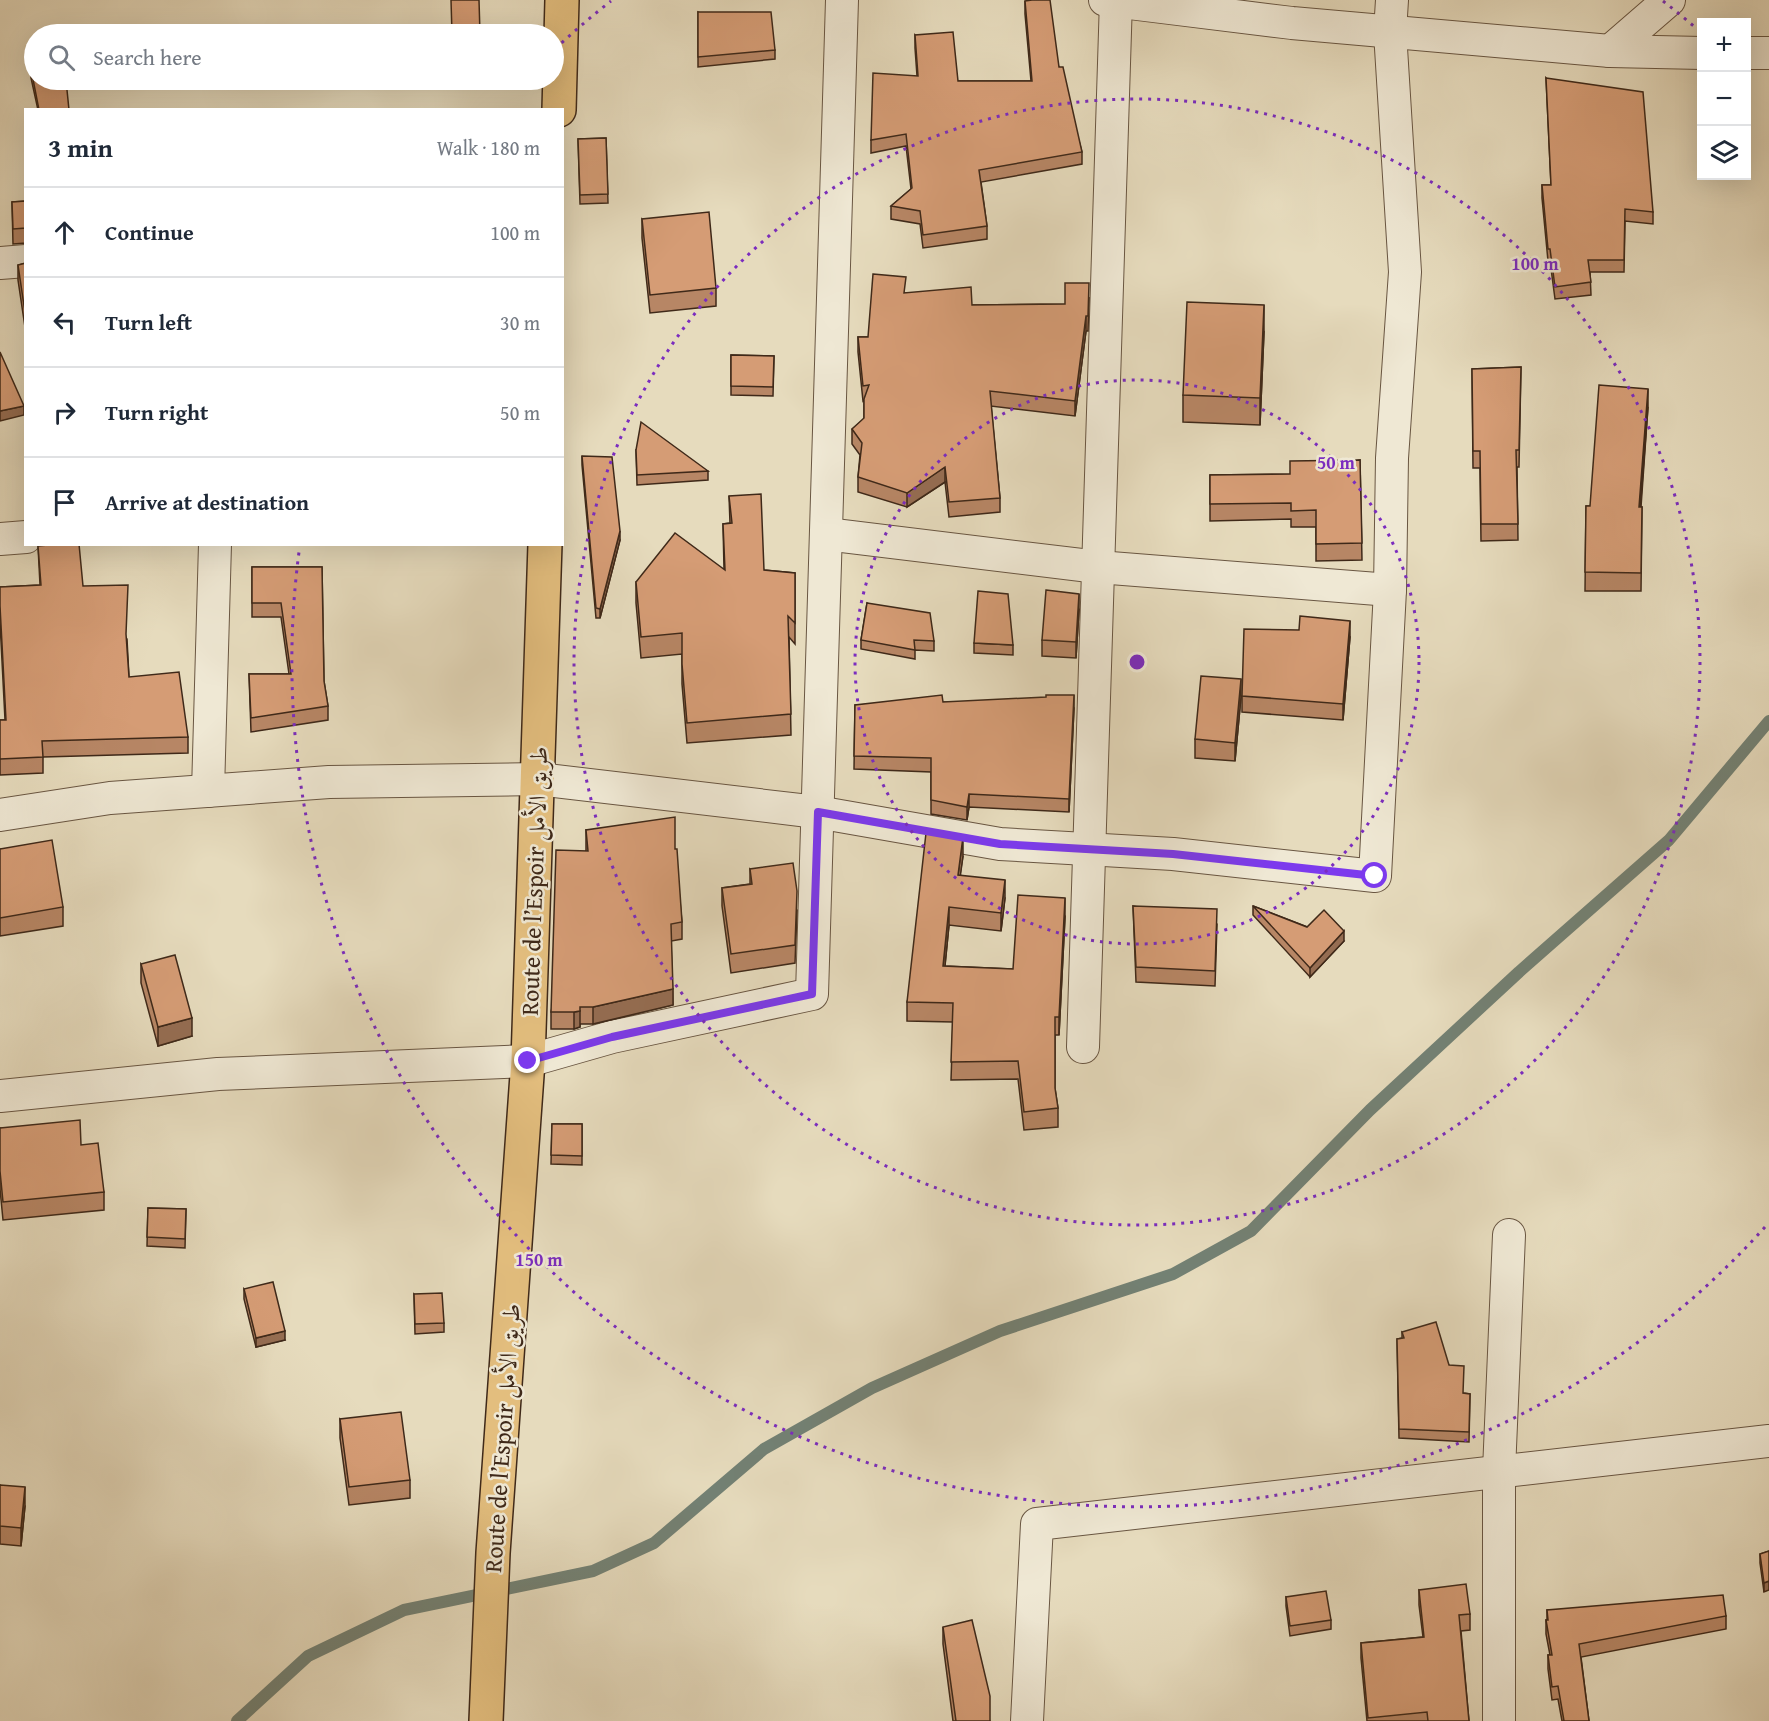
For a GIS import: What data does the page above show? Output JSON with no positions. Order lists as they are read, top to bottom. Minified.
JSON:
{"streets":{"highway":["Route de l’Espoir طريق الأمل"]},"page":{"map_buttons":["+","−"],"search":"Search here","heading":["3 min","Walk · 180 m"],"list":[["Continue","100 m"],["Turn left","30 m"],["Turn right","50 m"],"Arrive at destination"]},"rings":["100 m","50 m","150 m"]}
